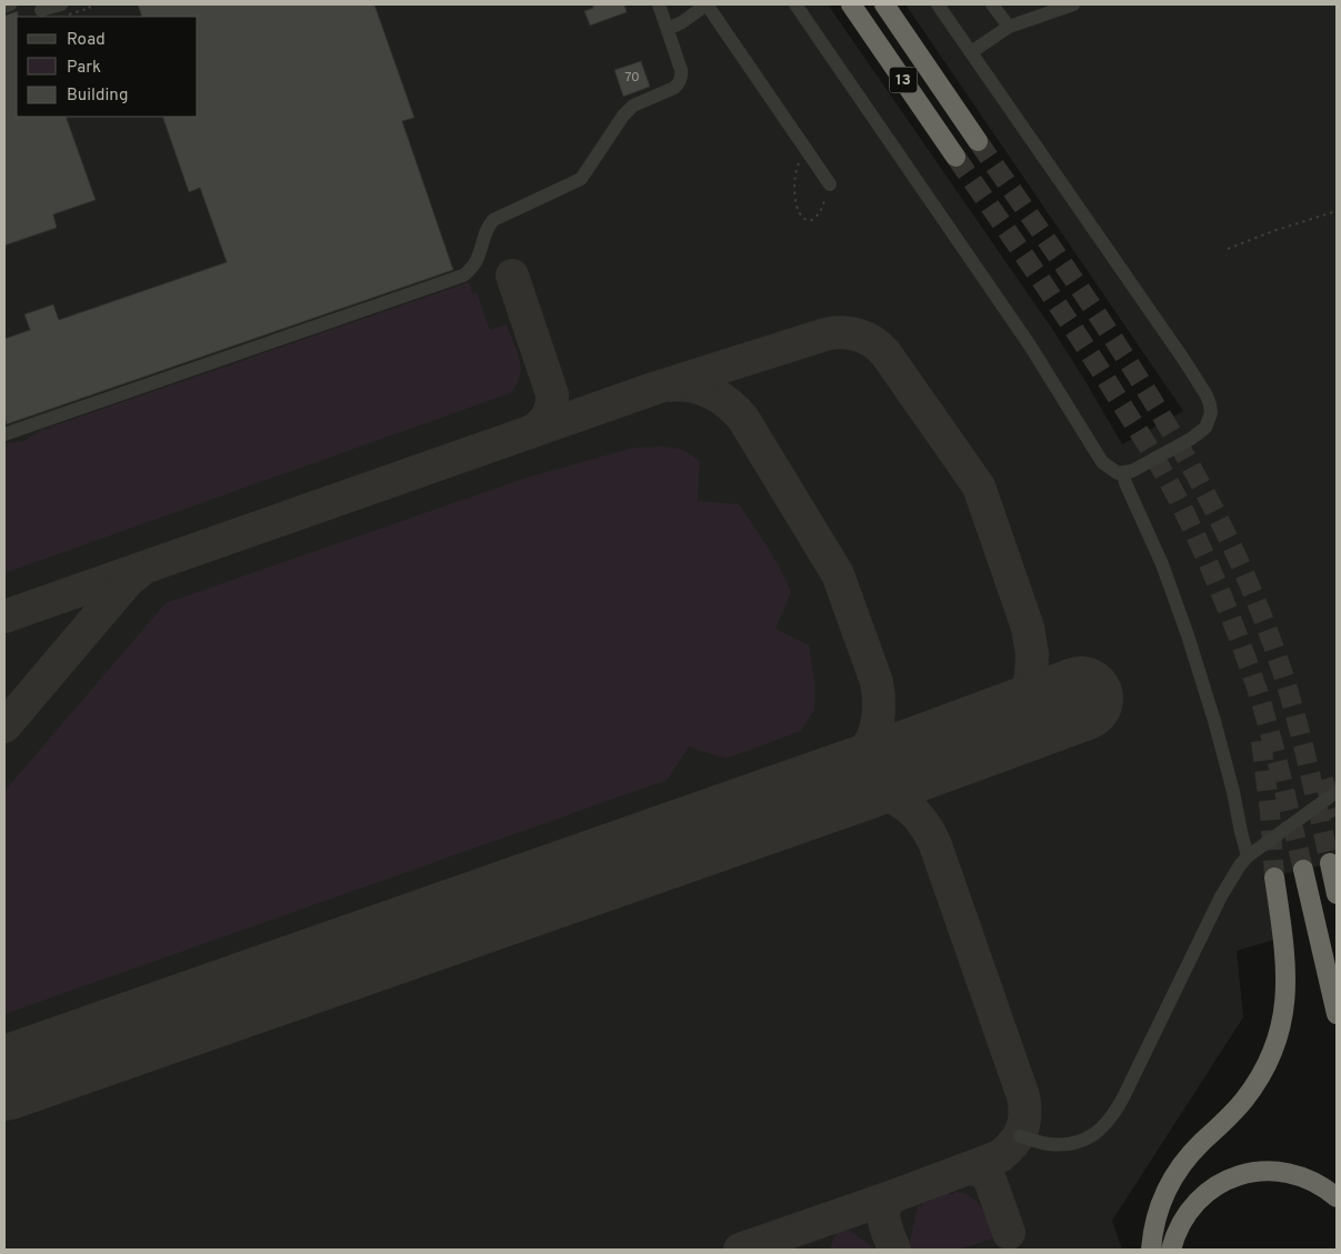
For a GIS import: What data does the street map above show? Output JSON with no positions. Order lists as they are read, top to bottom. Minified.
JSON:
{"streets":{"highway":["13"]},"house_numbers":["70"],"legend":["Road","Park","Building"]}
